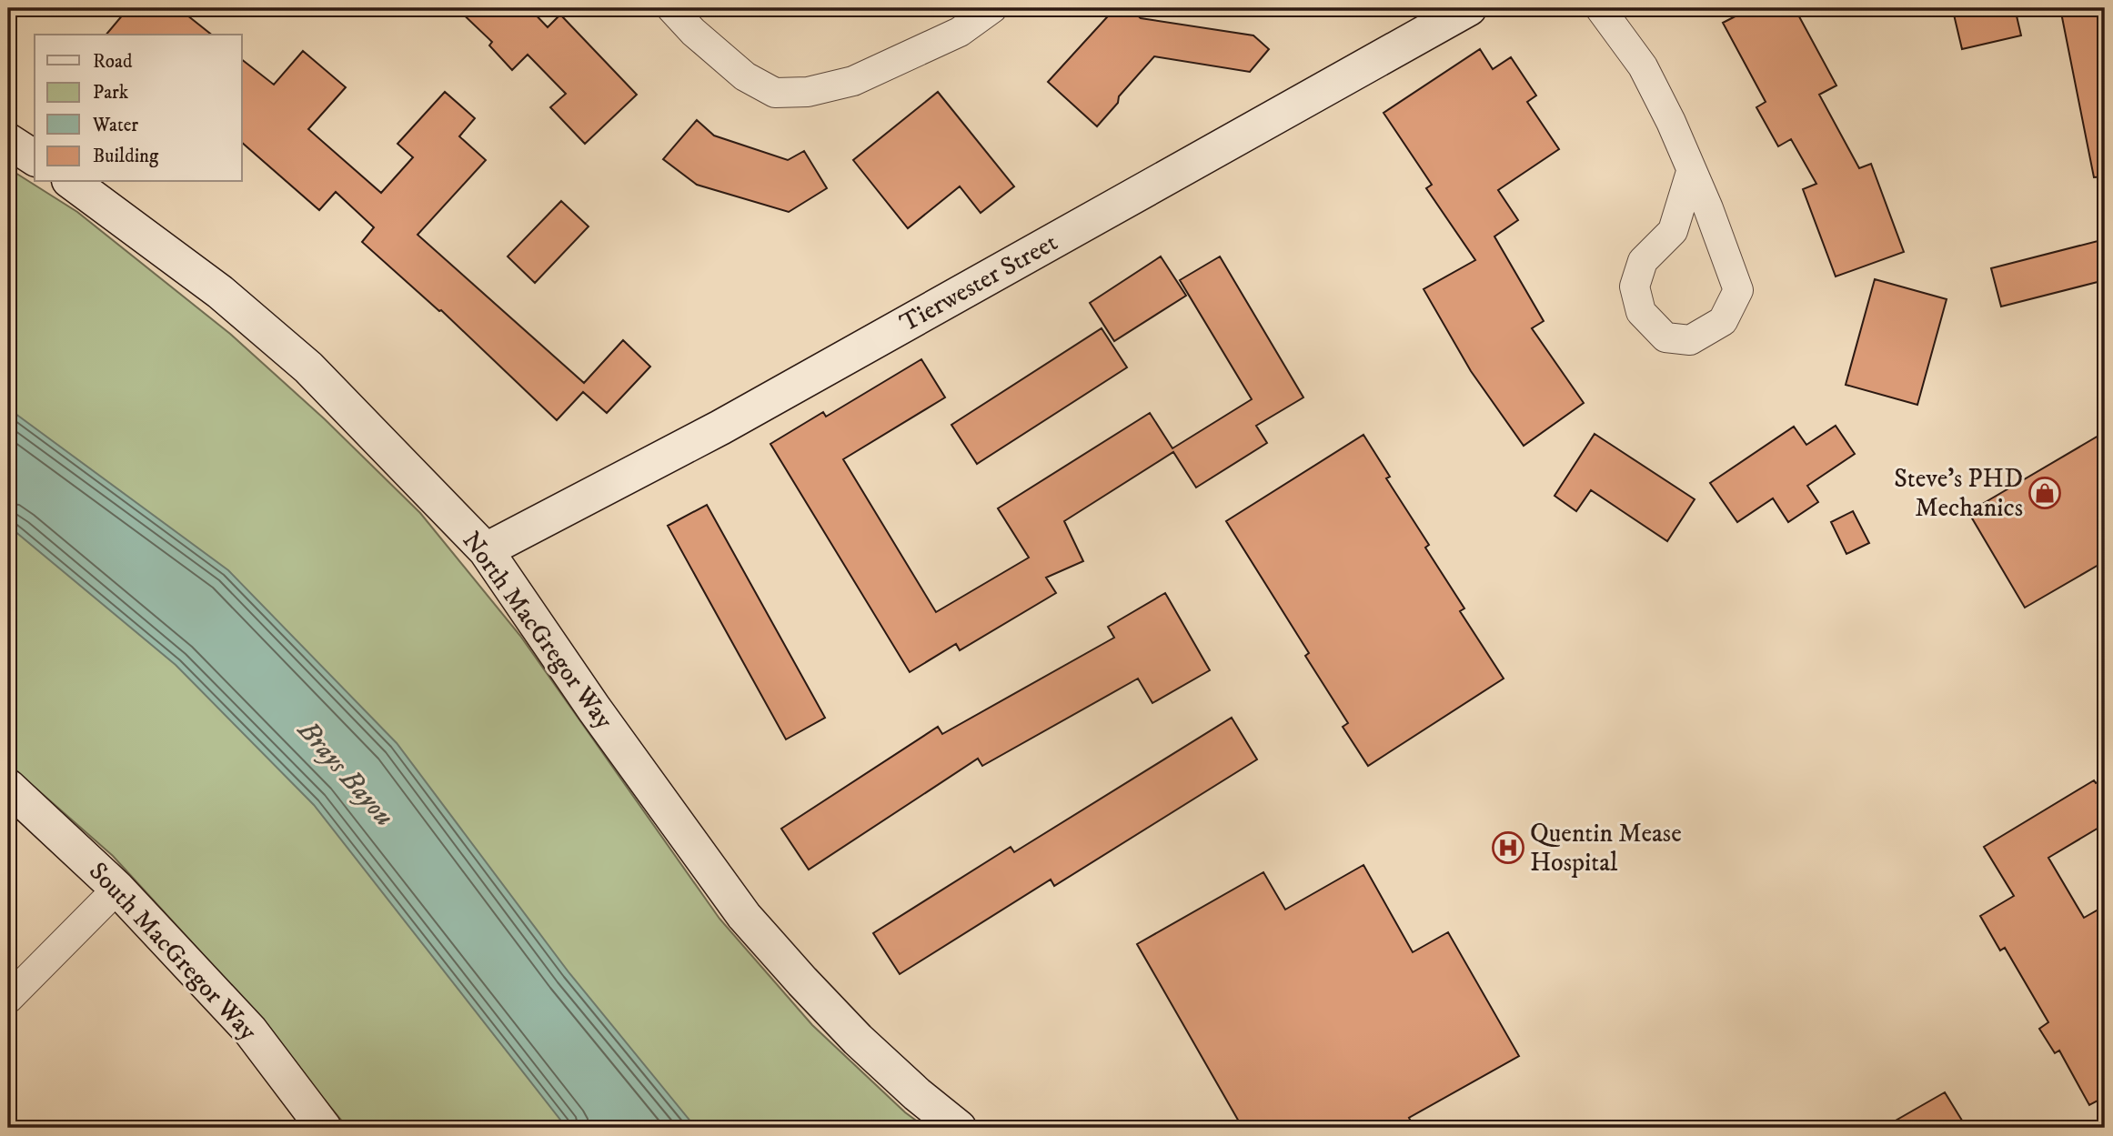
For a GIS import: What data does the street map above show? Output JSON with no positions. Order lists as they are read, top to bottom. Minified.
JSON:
{"streets":{"main road":["Tierwester Street","North MacGregor Way","South MacGregor Way"]},"crossings":[["Tierwester Street","North MacGregor Way"]],"water":["Brays Bayou"],"places":{"shop":["Steve's PHD Mechanics"],"hospital":["Quentin Mease Hospital"]},"legend":["Road","Park","Water","Building"]}
